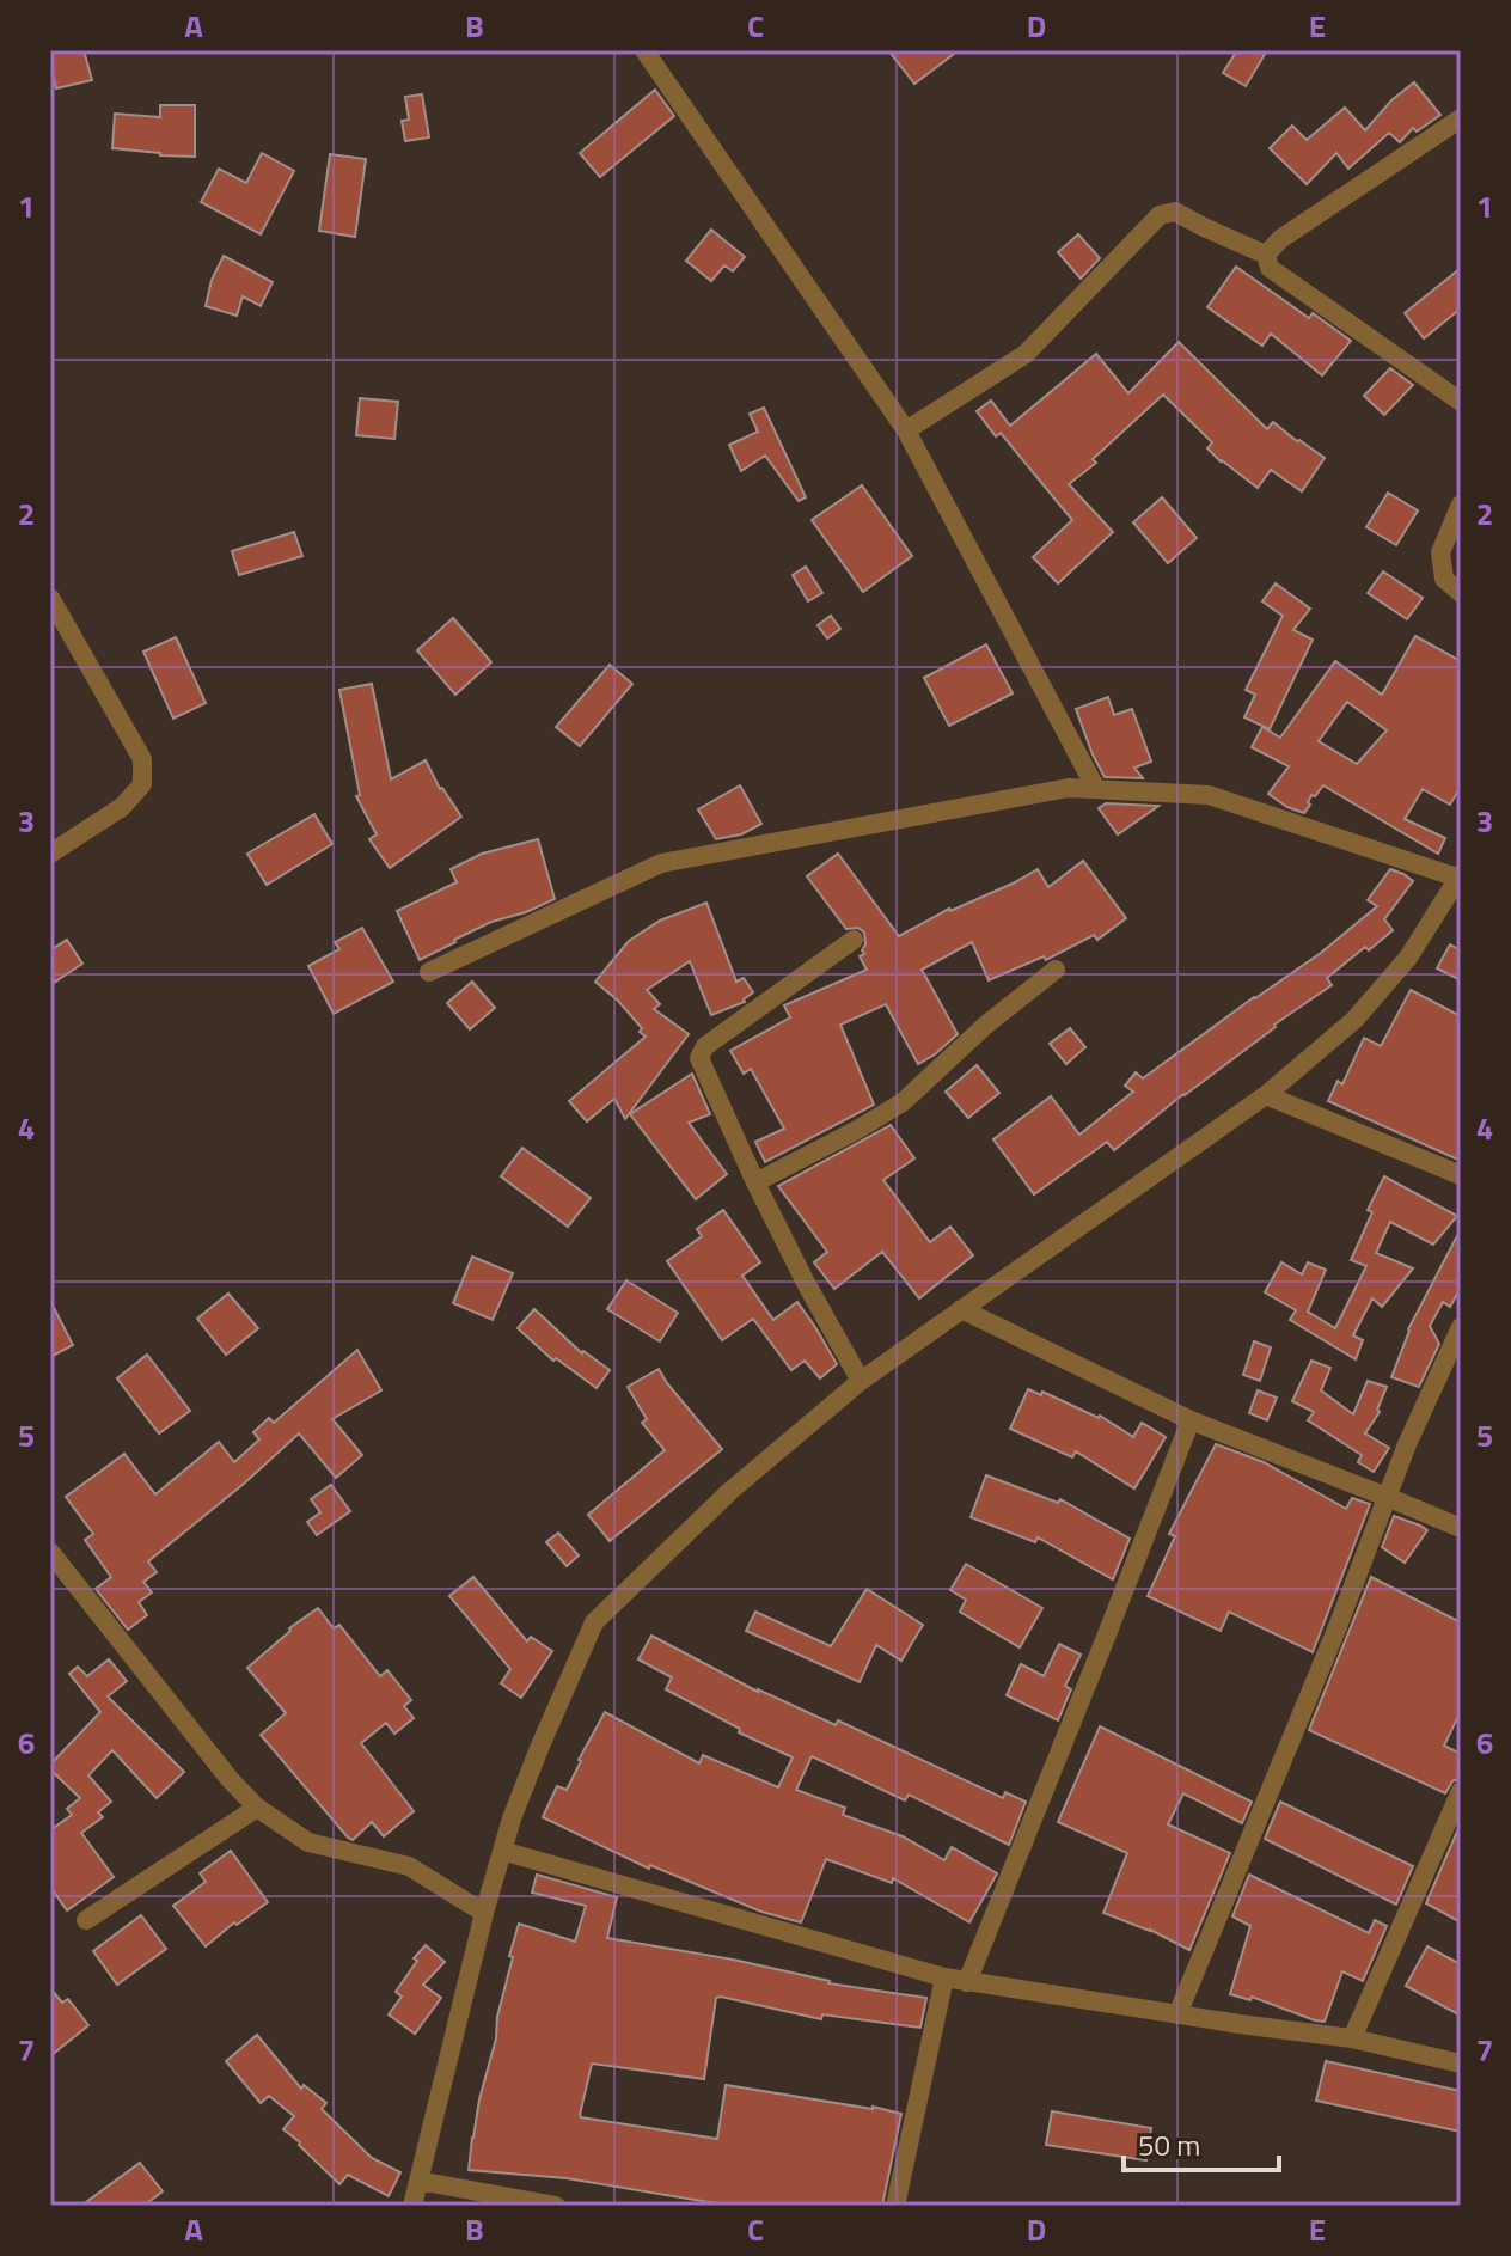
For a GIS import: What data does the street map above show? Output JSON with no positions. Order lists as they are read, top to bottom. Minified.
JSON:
{"scale_bar":"50 m","grid":{"columns":["A","B","C","D","E"],"rows":["1","2","3","4","5","6","7"]}}
